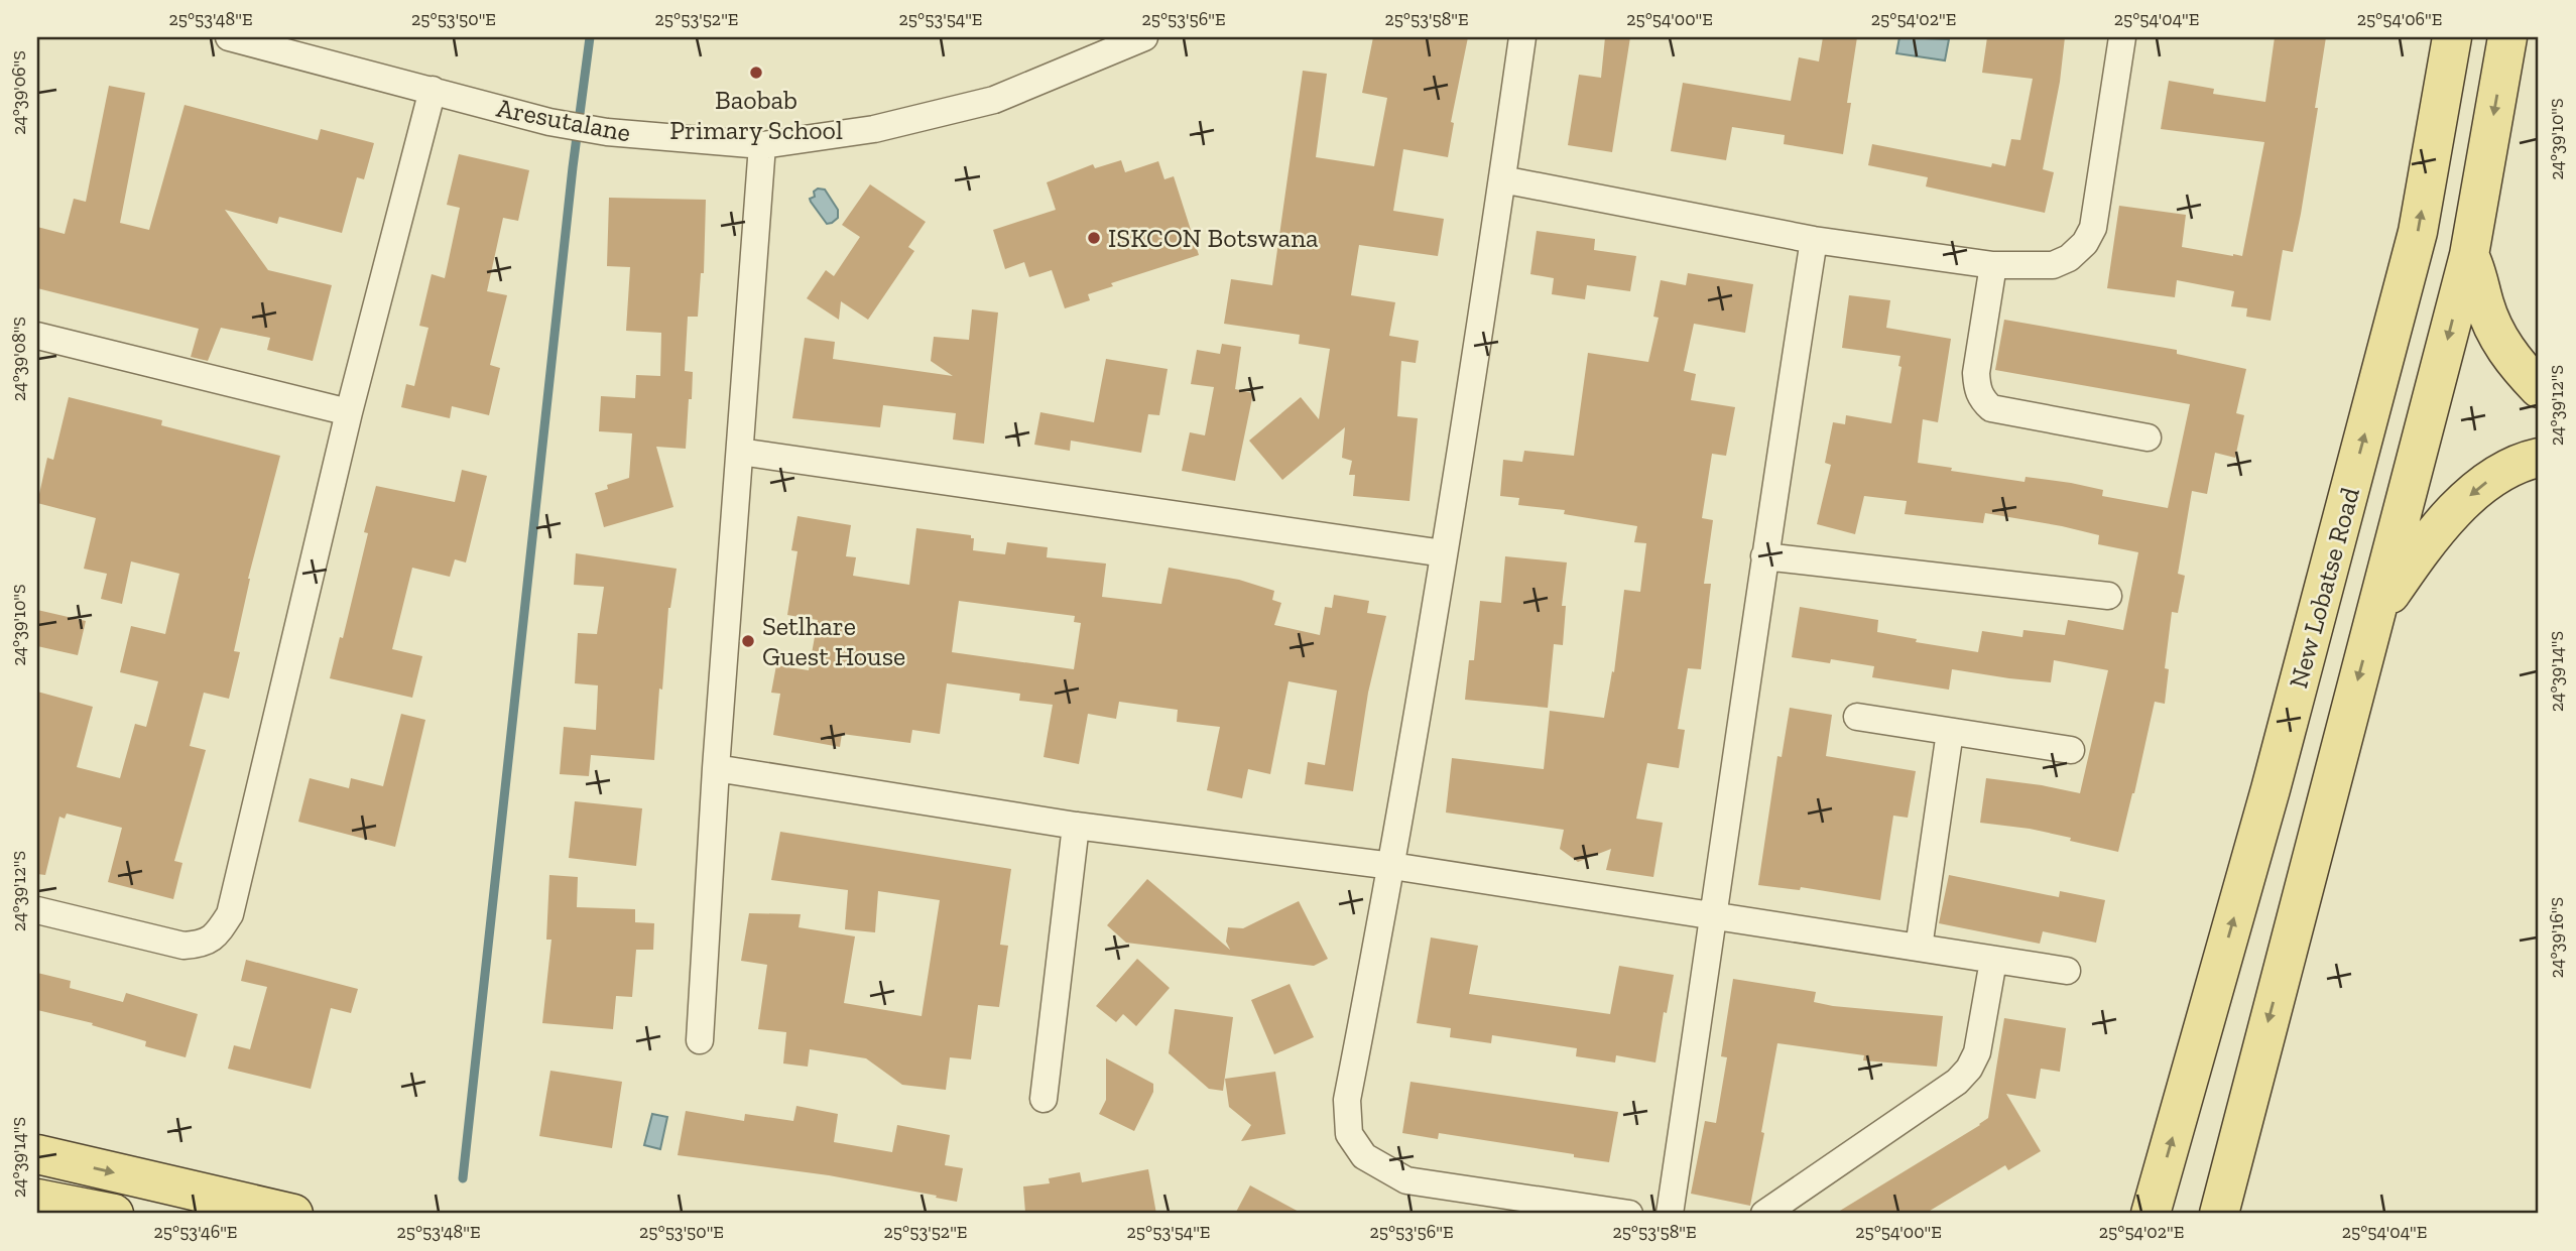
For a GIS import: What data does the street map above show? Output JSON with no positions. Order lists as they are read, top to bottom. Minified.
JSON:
{"streets":{"main road":["New Lobatse Road"],"street":["Aresutalane"]},"places":["Baobab Primary School","ISKCON Botswana","Setlhare Guest House"],"coordinates":["25°53'48\"E","25°53'50\"E","25°53'52\"E","25°53'54\"E","25°53'56\"E","25°53'58\"E","25°54'00\"E","25°54'02\"E","25°54'04\"E","25°54'06\"E","24°39'06\"S","24°39'10\"S","24°39'08\"S","24°39'12\"S","24°39'14\"S","24°39'16\"S","25°53'46\"E"]}
